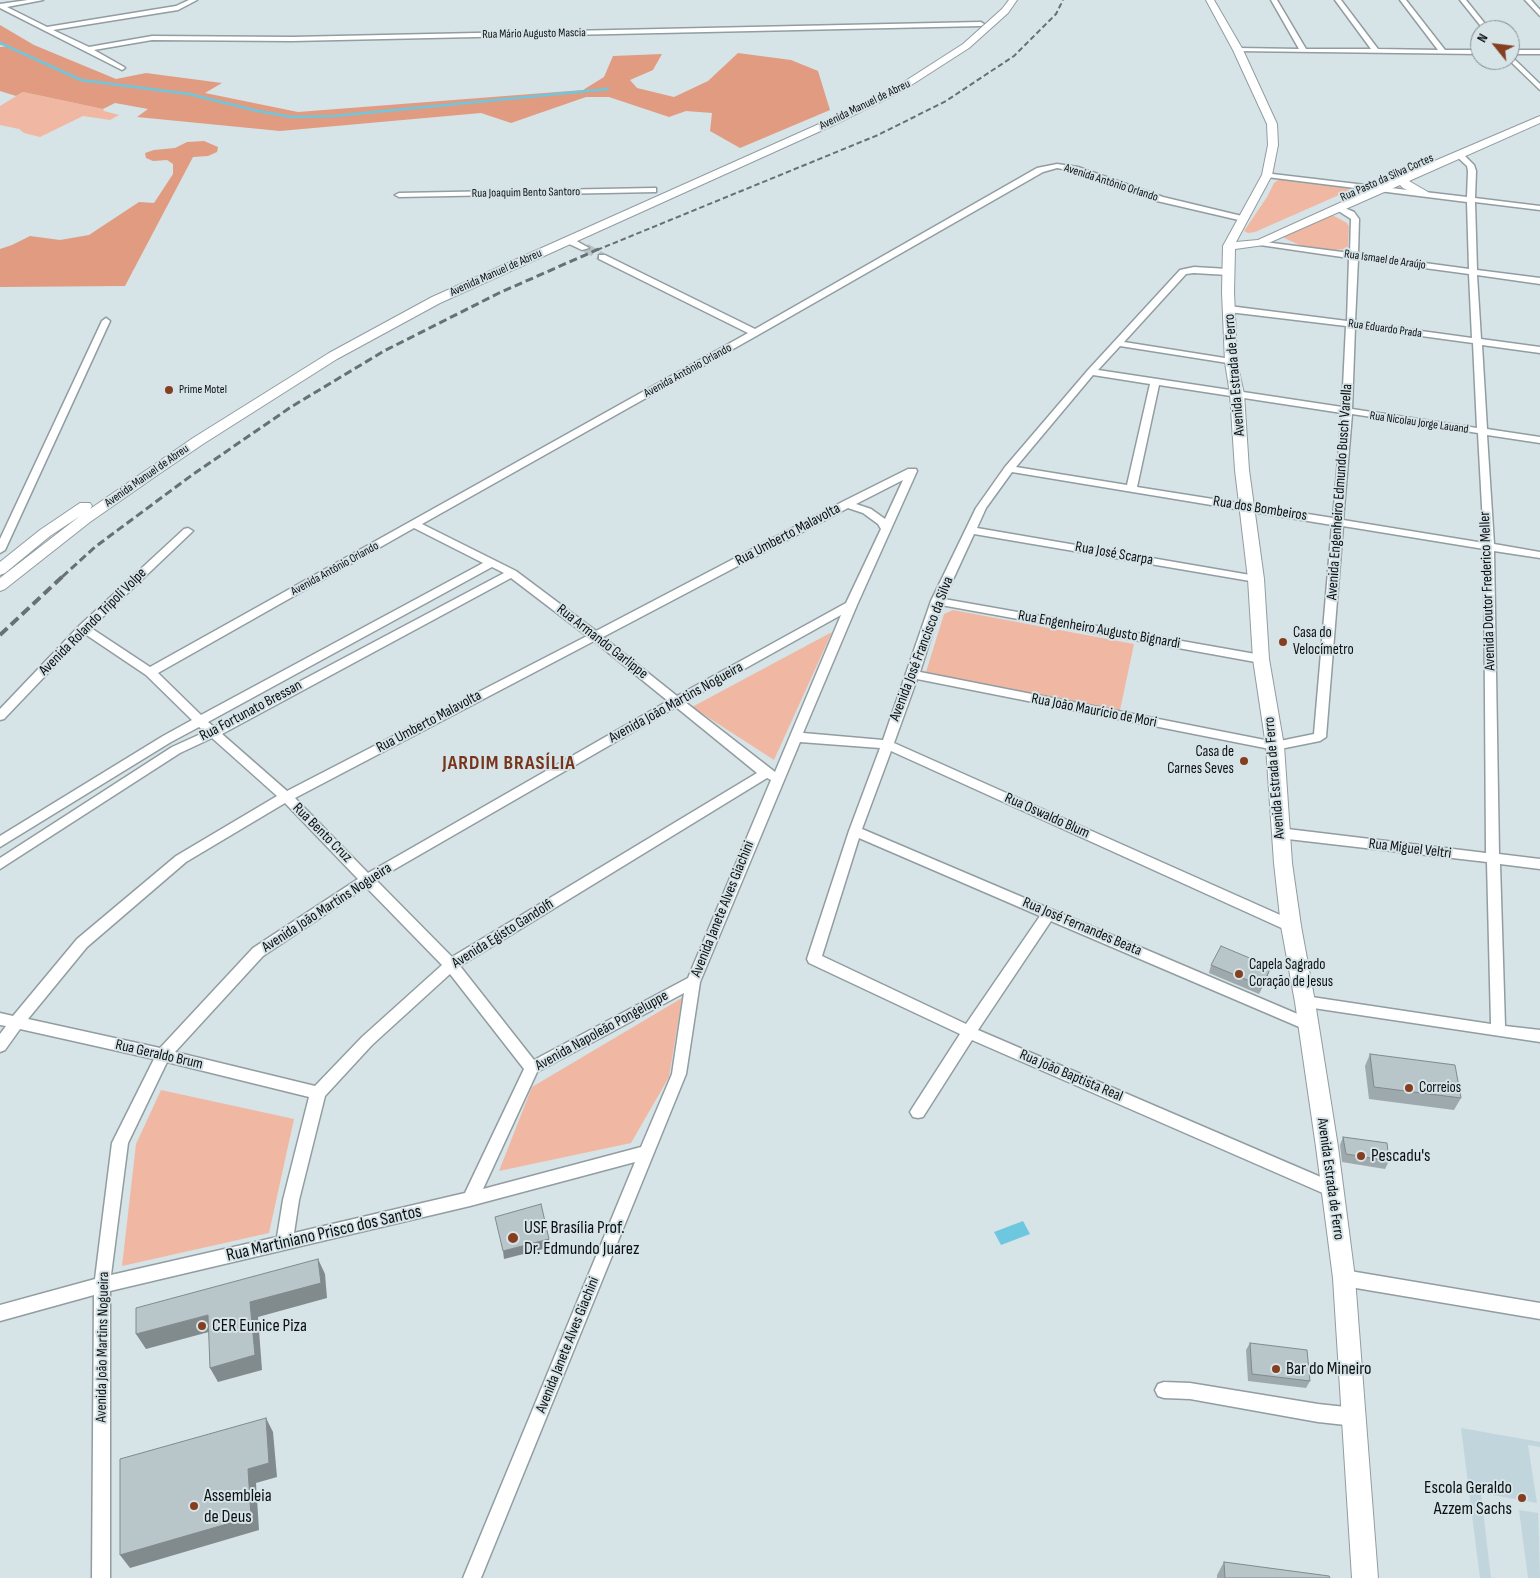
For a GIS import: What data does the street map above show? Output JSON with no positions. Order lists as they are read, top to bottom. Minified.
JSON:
{"streets":{"street":["Rua Mário Augusto Mascia","Avenida Manuel de Abreu","Rua Pasto da Silva Cortes","Avenida Antônio Orlando","Rua Joaquim Bento Santoro","Rua Ismael de Araújo","Rua Eduardo Prada","Avenida Estrada de Ferro","Rua Nicolau Jorge Lauand","Avenida Engenheiro Edmundo Busch Varella","Rua dos Bombeiros","Rua Umberto Malavolta","Rua José Scarpa","Avenida Doutor Frederico Meller","Avenida Rolando Tripoli Volpe","Rua Engenheiro Augusto Bignardi","Rua Armando Garlippe","Avenida José Francisco da Silva","Avenida João Martins Nogueira","Rua Fortunato Bressan","Rua João Maurício de Mori","Rua Oswaldo Blum","Rua Bento Cruz","Rua Miguel Veltri","Avenida Janete Alves Giachini","Rua José Fernandes Beata","Avenida Egisto Gandolfi","Avenida Napoleão Pongeluppe","Rua Geraldo Brum","Rua João Baptista Real","Rua Martiniano Prisco dos Santos"]},"crossings":[["Rua Mário Augusto Mascia","Avenida Manuel de Abreu"],["Avenida Manuel de Abreu","Rua Joaquim Bento Santoro"],["Rua Pasto da Silva Cortes","Rua Ismael de Araújo"],["Rua Pasto da Silva Cortes","Avenida Estrada de Ferro"],["Rua Pasto da Silva Cortes","Avenida Engenheiro Edmundo Busch Varella"],["Rua Pasto da Silva Cortes","Avenida Doutor Frederico Meller"],["Avenida Antônio Orlando","Avenida Estrada de Ferro"],["Avenida Antônio Orlando","Rua Armando Garlippe"],["Avenida Antônio Orlando","Rua Bento Cruz"],["Rua Ismael de Araújo","Avenida Estrada de Ferro"],["Rua Ismael de Araújo","Avenida Engenheiro Edmundo Busch Varella"],["Rua Ismael de Araújo","Avenida Doutor Frederico Meller"],["Rua Eduardo Prada","Avenida Estrada de Ferro"],["Rua Eduardo Prada","Avenida Engenheiro Edmundo Busch Varella"],["Rua Eduardo Prada","Avenida Doutor Frederico Meller"],["Avenida Estrada de Ferro","Rua Nicolau Jorge Lauand"],["Avenida Estrada de Ferro","Avenida Engenheiro Edmundo Busch Varella"],["Avenida Estrada de Ferro","Rua dos Bombeiros"],["Avenida Estrada de Ferro","Rua José Scarpa"],["Avenida Estrada de Ferro","Rua Engenheiro Augusto Bignardi"],["Avenida Estrada de Ferro","Avenida José Francisco da Silva"],["Avenida Estrada de Ferro","Rua João Maurício de Mori"],["Avenida Estrada de Ferro","Rua Oswaldo Blum"],["Avenida Estrada de Ferro","Rua Miguel Veltri"],["Avenida Estrada de Ferro","Rua José Fernandes Beata"],["Avenida Estrada de Ferro","Rua João Baptista Real"],["Rua Nicolau Jorge Lauand","Avenida Engenheiro Edmundo Busch Varella"],["Rua Nicolau Jorge Lauand","Avenida Doutor Frederico Meller"],["Rua Nicolau Jorge Lauand","Avenida José Francisco da Silva"],["Avenida Engenheiro Edmundo Busch Varella","Rua dos Bombeiros"],["Avenida Engenheiro Edmundo Busch Varella","Rua João Maurício de Mori"],["Rua dos Bombeiros","Avenida Doutor Frederico Meller"],["Rua dos Bombeiros","Avenida José Francisco da Silva"],["Rua Umberto Malavolta","Rua Armando Garlippe"],["Rua Umberto Malavolta","Rua Bento Cruz"],["Rua Umberto Malavolta","Avenida Janete Alves Giachini"],["Rua Umberto Malavolta","Rua Geraldo Brum"],["Rua José Scarpa","Avenida José Francisco da Silva"],["Avenida Doutor Frederico Meller","Rua Miguel Veltri"],["Avenida Rolando Tripoli Volpe","Rua Bento Cruz"],["Rua Engenheiro Augusto Bignardi","Avenida José Francisco da Silva"],["Rua Armando Garlippe","Avenida João Martins Nogueira"],["Rua Armando Garlippe","Rua Fortunato Bressan"],["Rua Armando Garlippe","Avenida Janete Alves Giachini"],["Rua Armando Garlippe","Avenida Egisto Gandolfi"],["Avenida José Francisco da Silva","Rua João Maurício de Mori"],["Avenida José Francisco da Silva","Rua Oswaldo Blum"],["Avenida José Francisco da Silva","Rua José Fernandes Beata"],["Avenida José Francisco da Silva","Rua João Baptista Real"],["Avenida João Martins Nogueira","Rua Bento Cruz"],["Avenida João Martins Nogueira","Avenida Janete Alves Giachini"],["Avenida João Martins Nogueira","Rua Geraldo Brum"],["Avenida João Martins Nogueira","Rua Martiniano Prisco dos Santos"],["Rua Fortunato Bressan","Rua Bento Cruz"],["Rua Oswaldo Blum","Avenida Janete Alves Giachini"],["Rua Bento Cruz","Avenida Egisto Gandolfi"],["Rua Bento Cruz","Avenida Napoleão Pongeluppe"],["Avenida Janete Alves Giachini","Avenida Egisto Gandolfi"],["Avenida Janete Alves Giachini","Avenida Napoleão Pongeluppe"],["Avenida Janete Alves Giachini","Rua Martiniano Prisco dos Santos"],["Avenida Egisto Gandolfi","Rua Geraldo Brum"],["Avenida Egisto Gandolfi","Rua Martiniano Prisco dos Santos"],["Avenida Napoleão Pongeluppe","Rua Martiniano Prisco dos Santos"]],"districts":["JARDIM BRASÍLIA"],"places":["Prime Motel","Casa do Velocímetro","Casa de Carnes Seves","Capela Sagrado Coração de Jesus","Correios","Pescadu's","USF Brasília Prof. Dr. Edmundo Juarez","CER Eunice Piza","Bar do Mineiro","Escola Geraldo Azzem Sachs","Assembleia de Deus"],"north":"top left"}
